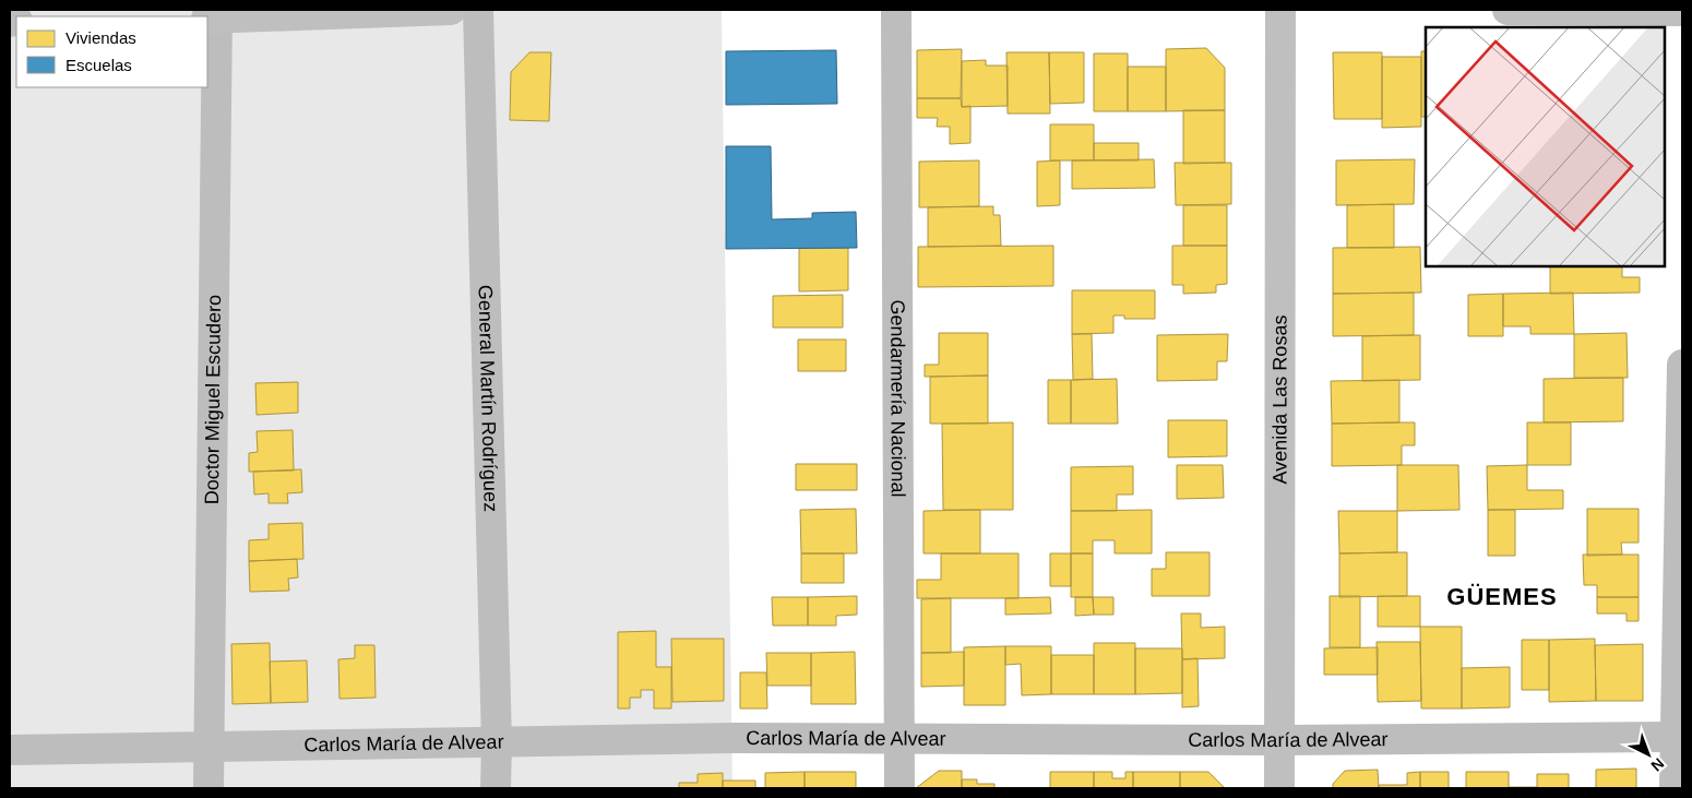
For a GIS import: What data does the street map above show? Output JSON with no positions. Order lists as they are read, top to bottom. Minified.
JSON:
{"streets":{"street":["General Martín Rodríguez","Gendarmería Nacional","Doctor Miguel Escudero","Avenida Las Rosas","Carlos María de Alvear"]},"crossings":[["General Martín Rodríguez","Carlos María de Alvear"],["Gendarmería Nacional","Carlos María de Alvear"],["Doctor Miguel Escudero","Carlos María de Alvear"],["Avenida Las Rosas","Carlos María de Alvear"]],"districts":["GÜEMES"],"legend":["Viviendas","Escuelas"],"north":"bottom right"}
